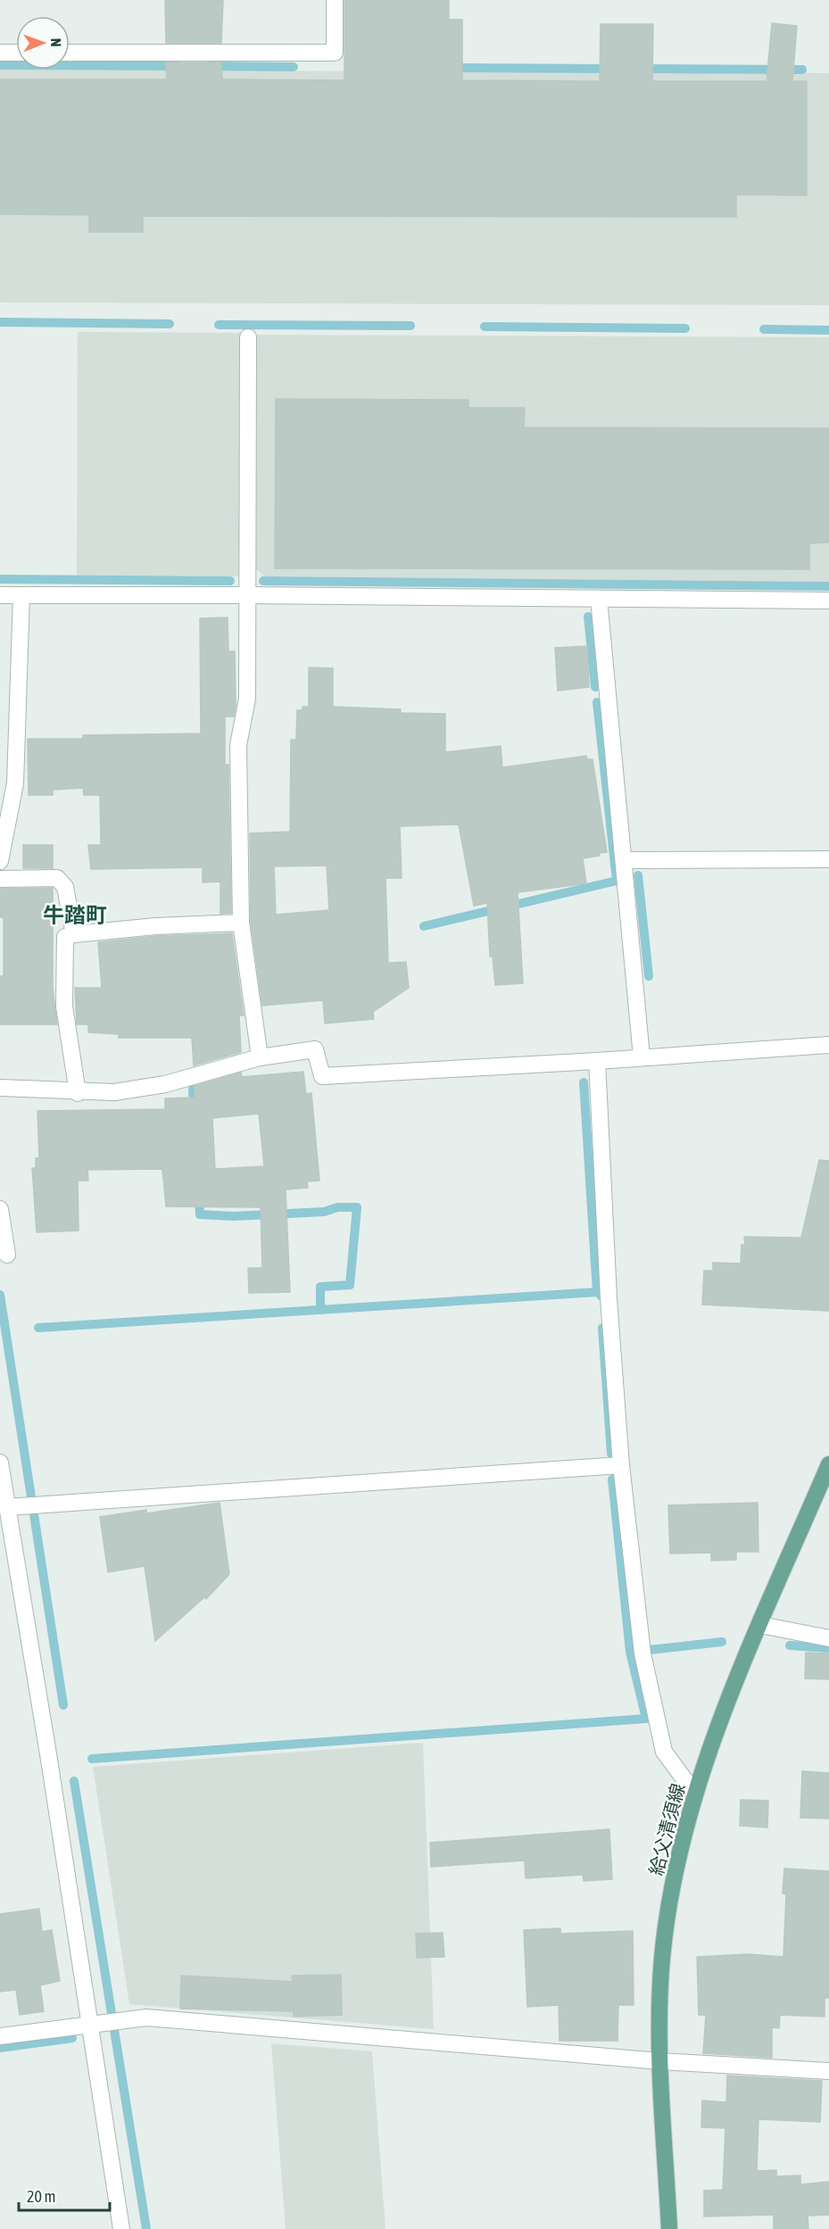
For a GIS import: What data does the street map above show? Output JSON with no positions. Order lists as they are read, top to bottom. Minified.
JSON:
{"streets":{"main road":["給父清須線"]},"districts":["牛踏町"],"scale_bar":"20 m","north":"right"}
